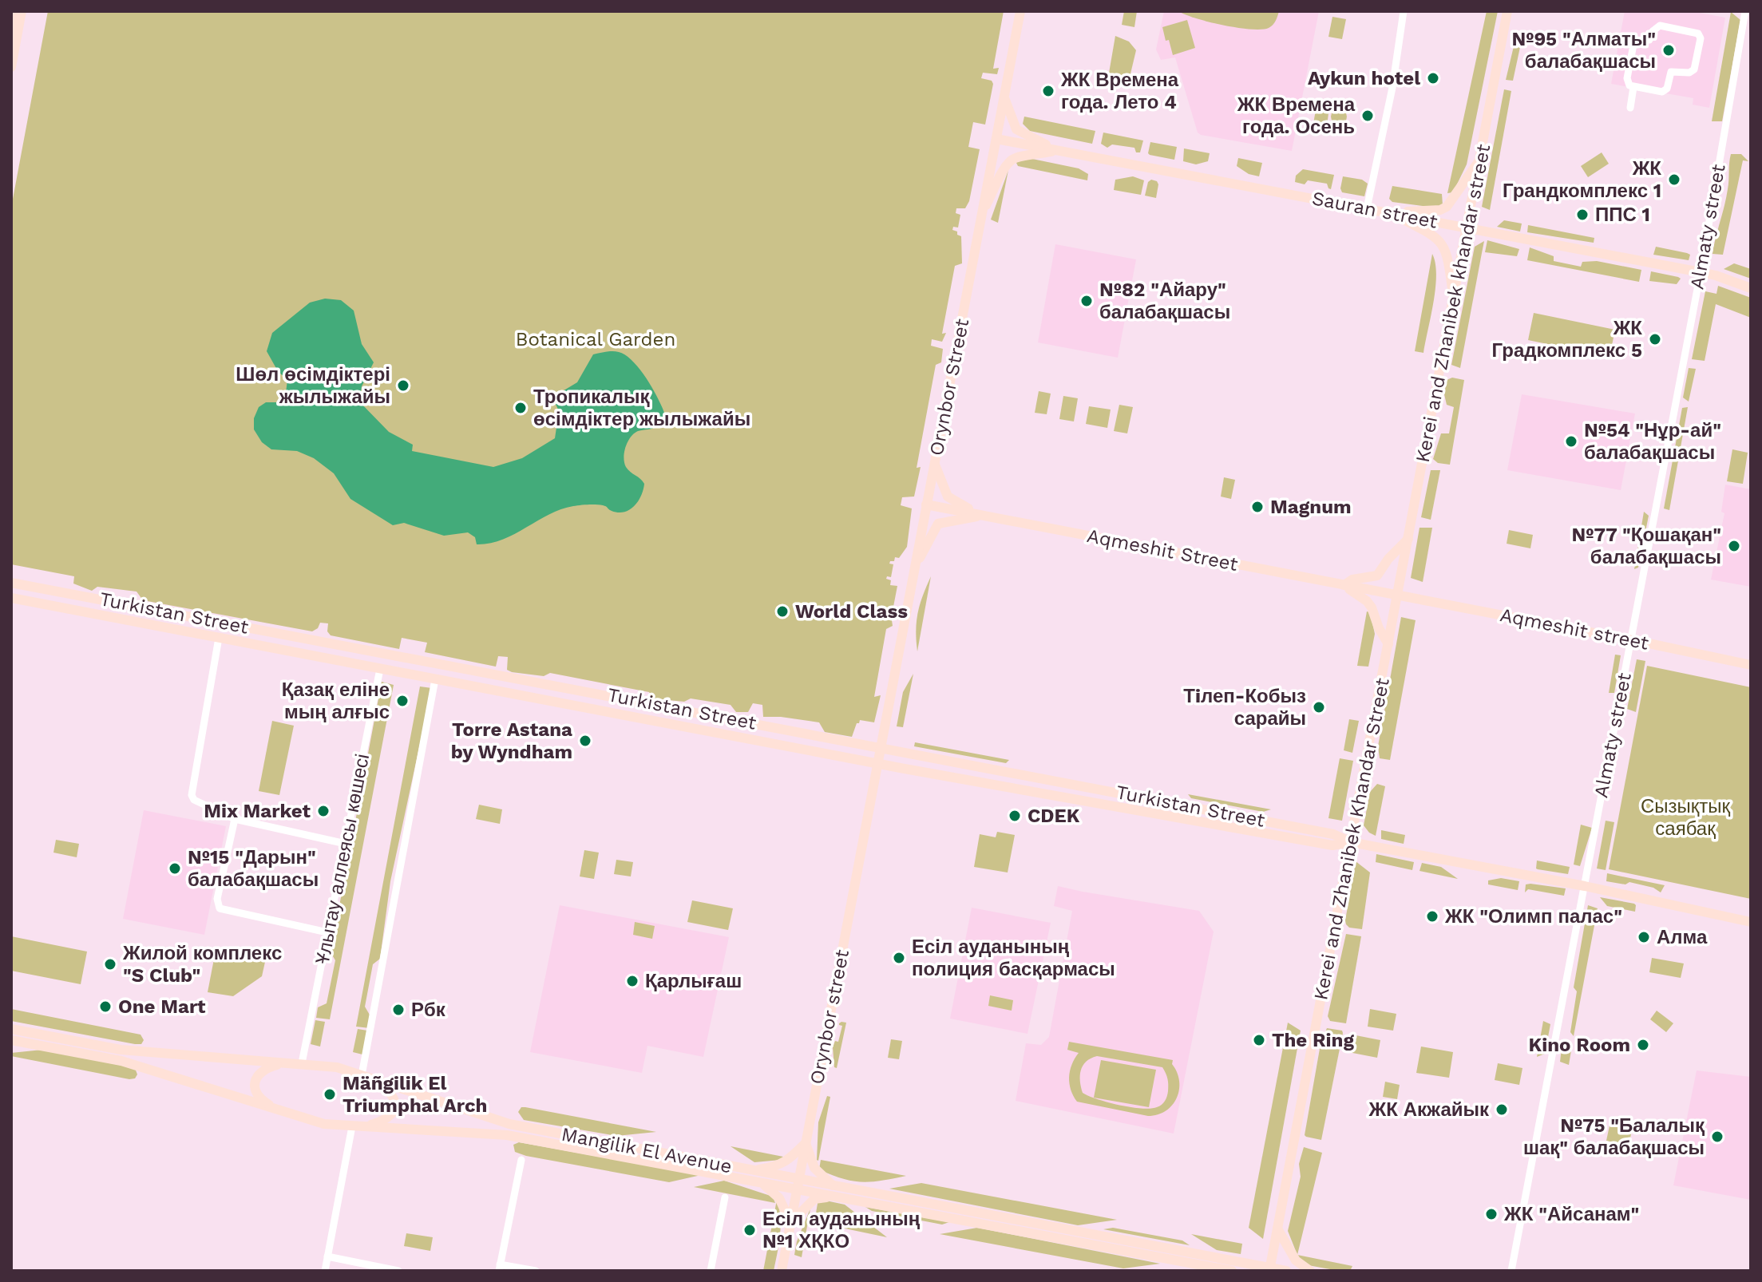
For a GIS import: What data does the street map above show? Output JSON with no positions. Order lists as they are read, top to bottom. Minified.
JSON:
{"streets":{"main road":["Sauran street","Kerei and Zhanibek khandar street","Orynbor Street","Aqmeshit Street","Turkistan Street","Aqmeshit street","Kerei and Zhanibek Khandar Street","Orynbor street","Mangilik El Avenue"],"street":["Almaty street","Ұлытау аллеясы көшесі"]},"crossings":[["Sauran street","Almaty street"],["Sauran street","Kerei and Zhanibek khandar street"],["Sauran street","Orynbor Street"],["Almaty street","Turkistan Street"],["Almaty street","Aqmeshit street"],["Kerei and Zhanibek khandar street","Aqmeshit Street"],["Kerei and Zhanibek khandar street","Aqmeshit street"],["Kerei and Zhanibek khandar street","Kerei and Zhanibek Khandar Street"],["Orynbor Street","Aqmeshit Street"],["Orynbor Street","Turkistan Street"],["Orynbor Street","Orynbor street"],["Aqmeshit Street","Aqmeshit street"],["Aqmeshit Street","Kerei and Zhanibek Khandar Street"],["Turkistan Street","Kerei and Zhanibek Khandar Street"],["Turkistan Street","Ұлытау аллеясы көшесі"],["Turkistan Street","Orynbor street"],["Aqmeshit street","Kerei and Zhanibek Khandar Street"],["Kerei and Zhanibek Khandar Street","Mangilik El Avenue"],["Ұлытау аллеясы көшесі","Mangilik El Avenue"],["Orynbor street","Mangilik El Avenue"]],"parks":["Botanical Garden","Сызықтық саябақ"],"places":["№95 \"Алматы\" балабақшасы","Aykun hotel","ЖК Времена года. Лето 4","ЖК Времена года. Осень","ЖК Грандкомплекс 1","ППС 1","№82 \"Айару\" балабақшасы","ЖК Градкомплекс 5","Шөл өсімдіктері жылыжайы","Тропикалық өсімдіктер жылыжайы","№54 \"Нұр-ай\" балабақшасы","Magnum","№77 \"Қошақан\" балабақшасы","World Class","Қазақ еліне мың алғыс","Тiлеп-Кобыз сарайы","Torre Astana by Wyndham","Mix Market","CDEK","№15 \"Дарын\" балабақшасы","ЖК \"Олимп палас\"","Алма","Есіл ауданының полиция басқармасы","Жилой комплекс \"S Club\"","Қарлығаш","One Mart","Рбк","The Ring","Kino Room","Mäñgilik El Triumphal Arch","ЖК Акжайык","№75 \"Балалық шақ\" балабақшасы","ЖК \"Айсанам\"","Есіл ауданының №1 ХҚКО"]}
